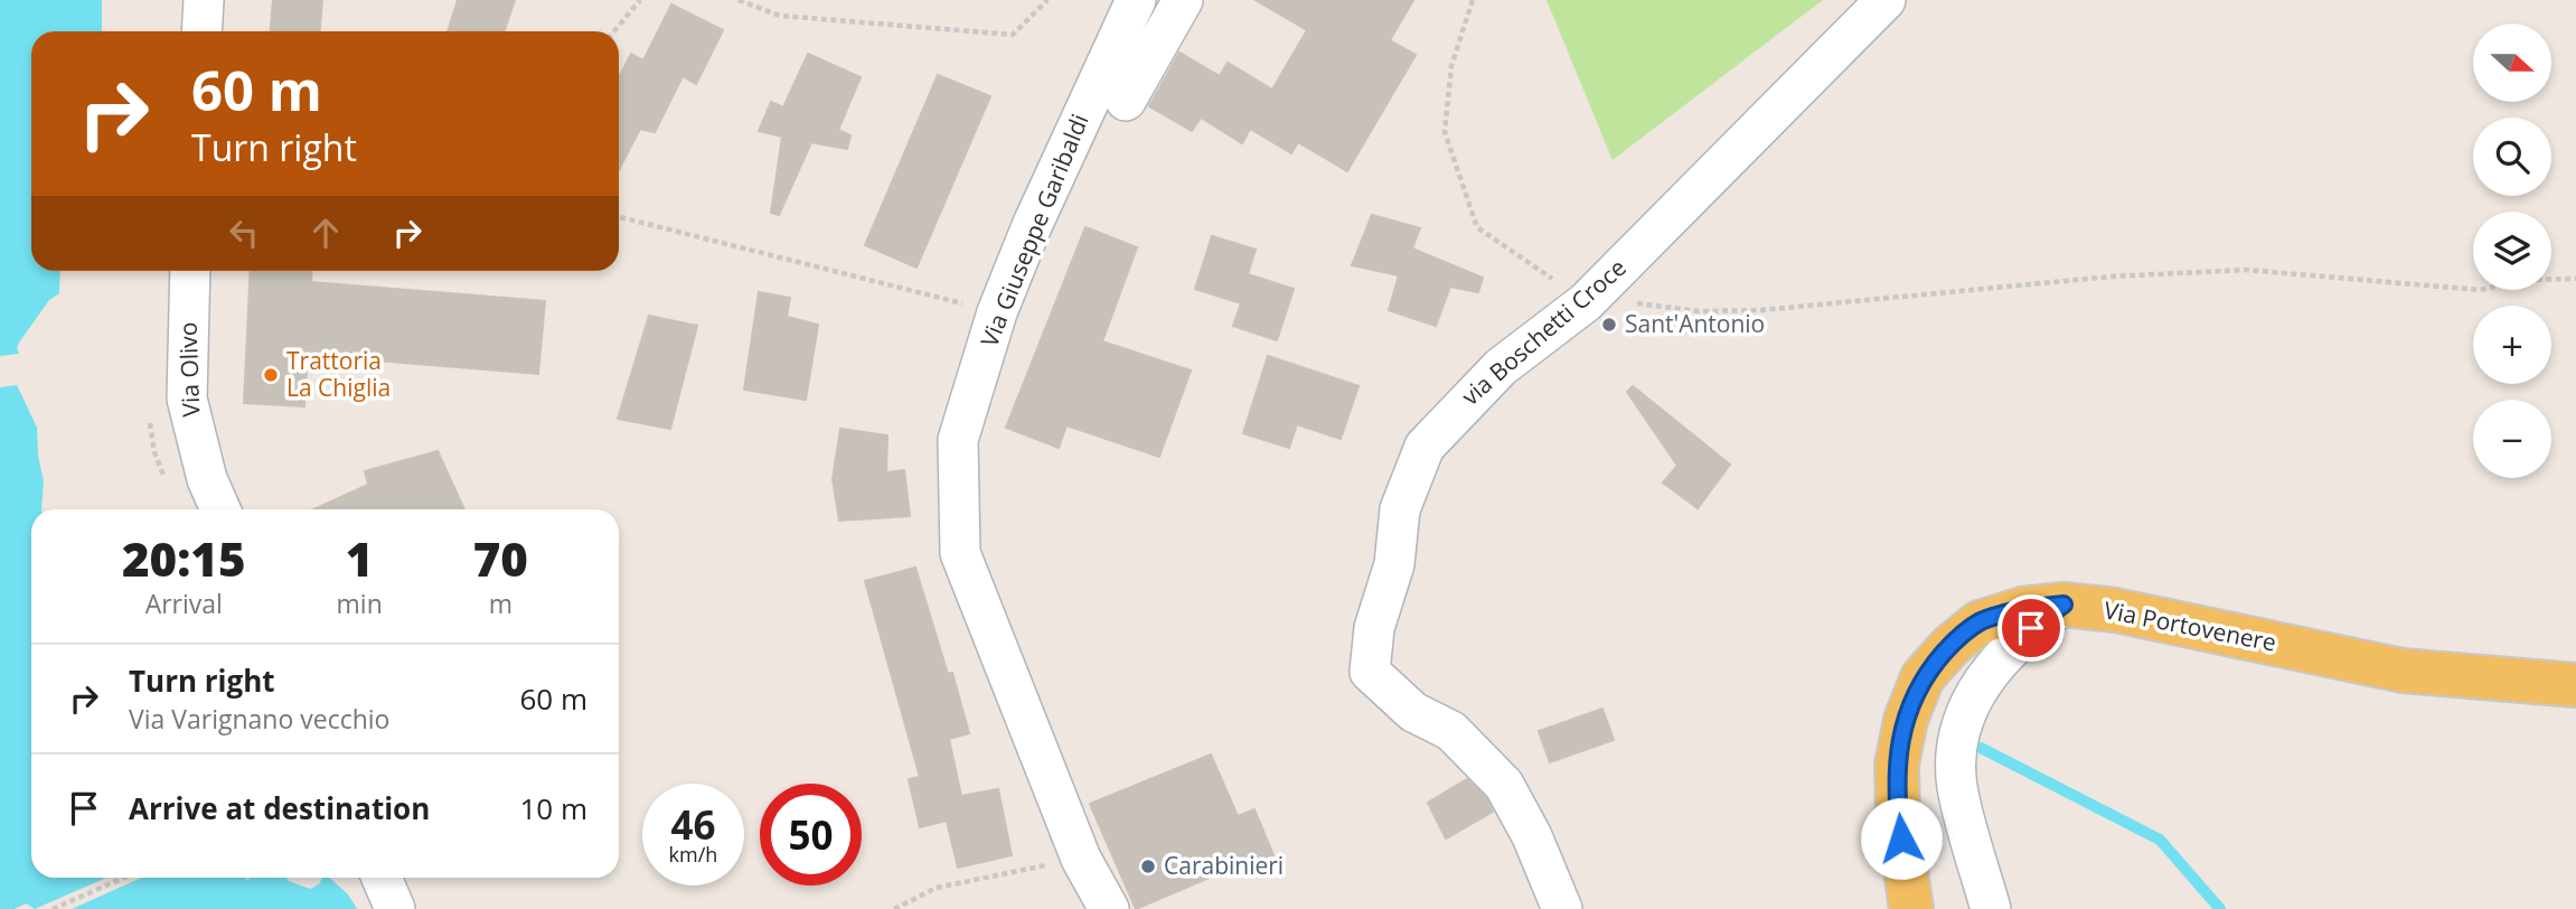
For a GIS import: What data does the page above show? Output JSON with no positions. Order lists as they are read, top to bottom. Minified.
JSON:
{"streets":{"main road":["Via Portovenere"],"street":["Via Giuseppe Garibaldi","via Boschetti Croce","Via Olivo"]},"places":["Sant'Antonio","Trattoria La Chiglia","Carabinieri"],"north":"right","page":{"map_buttons":["+","−"],"turn":["60 m","Turn right"],"eta":["20:15","Arrival","1","min","70","m"],"list":[{"name":"Turn right","note":"Via Varignano vecchio","value":"60 m"},{"name":"Arrive at destination","value":"10 m"}],"speed":"46 km/h","limit":"50"}}
